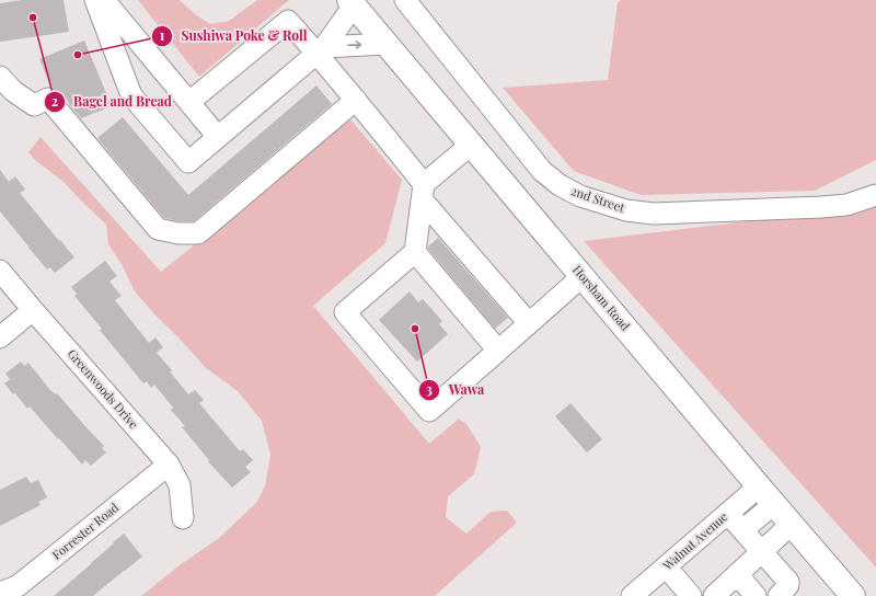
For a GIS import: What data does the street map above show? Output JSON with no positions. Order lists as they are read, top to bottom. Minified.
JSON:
{"streets":{"main road":["Horsham Road"],"street":["2nd Street","Greenwoods Drive","Forrester Road","Walnut Avenue"]},"crossings":[["Horsham Road","Walnut Avenue"],["Greenwoods Drive","Forrester Road"]],"places":["Bagel and Bread","Sushiwa Poke & Roll","Wawa"]}
